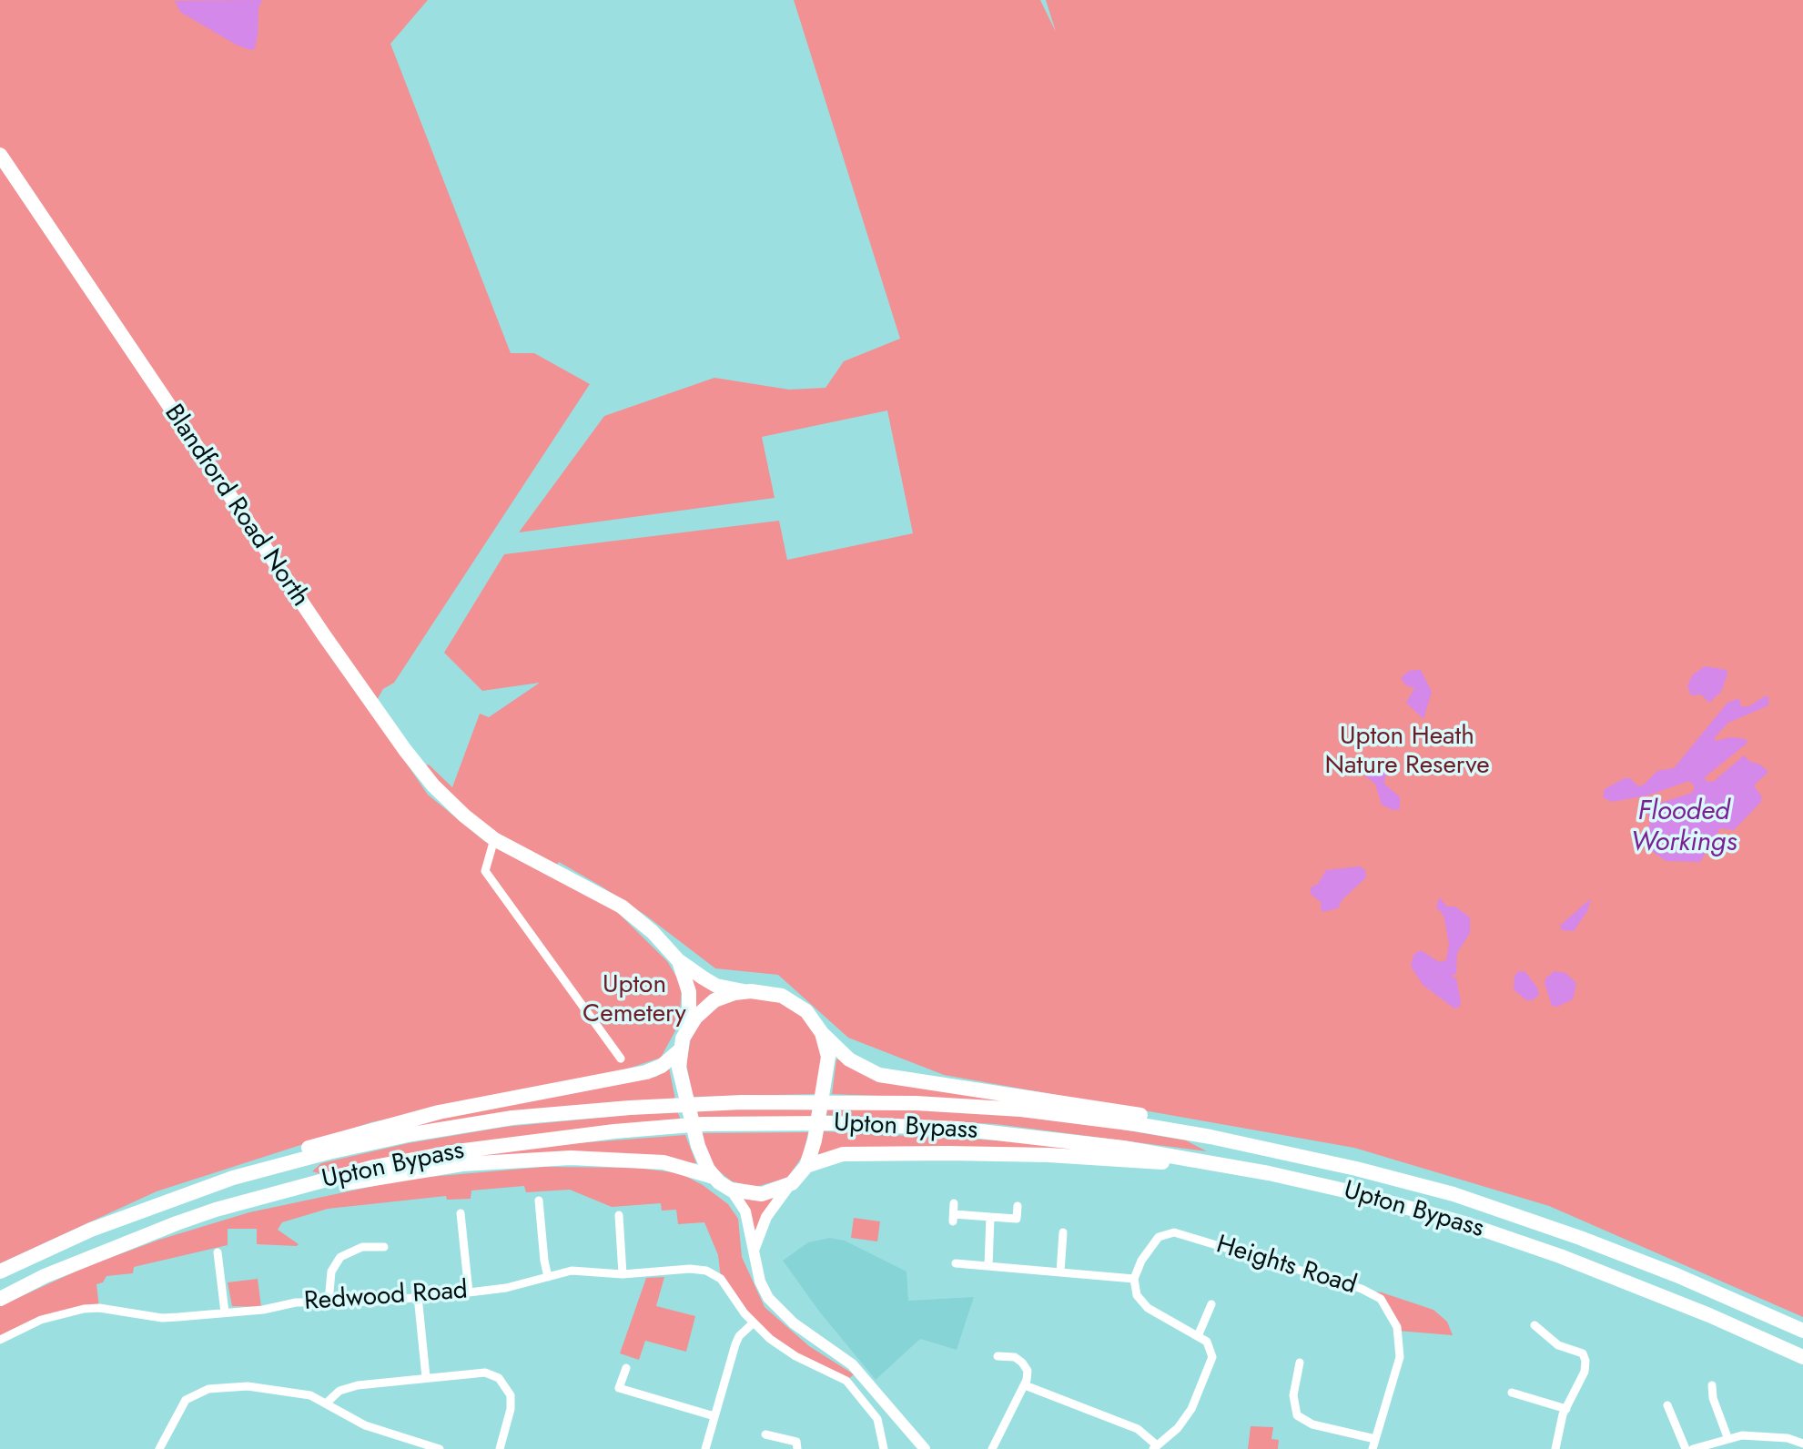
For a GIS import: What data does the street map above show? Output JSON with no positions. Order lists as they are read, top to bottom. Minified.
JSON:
{"streets":{"highway":["Blandford Road North","Upton Bypass"],"street":["Heights Road","Redwood Road"]},"water":["Flooded Workings"],"parks":["Upton Heath Nature Reserve","Upton Cemetery"]}
